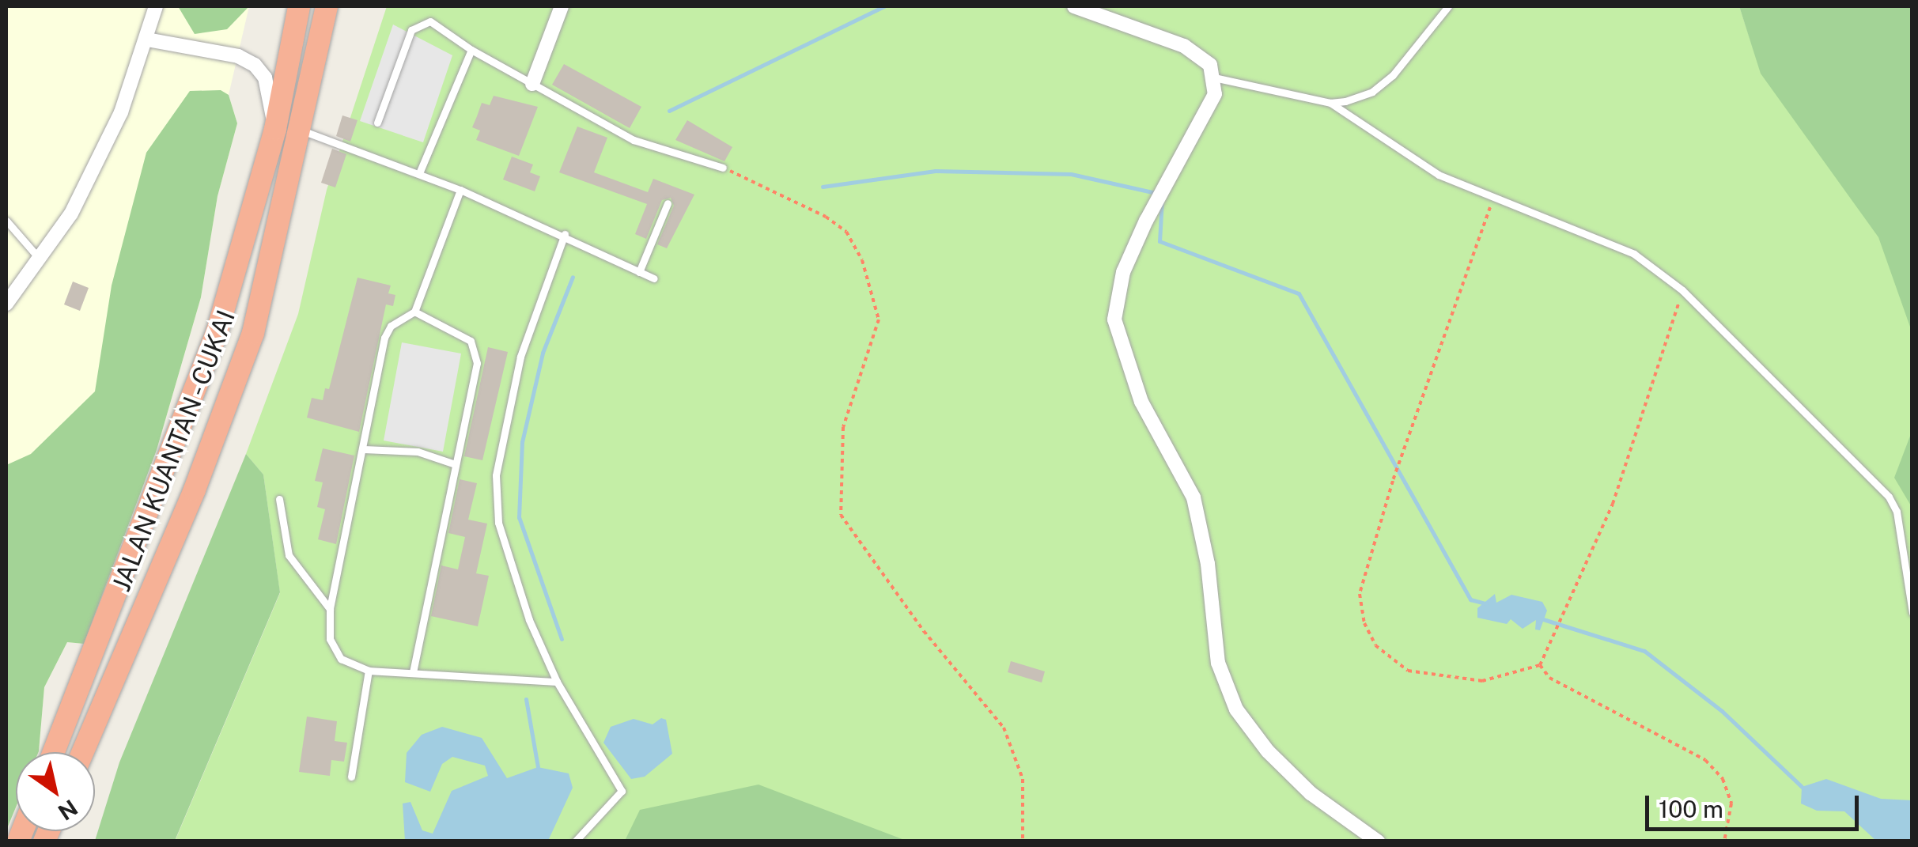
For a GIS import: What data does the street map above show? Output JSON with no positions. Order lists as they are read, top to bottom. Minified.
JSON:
{"streets":{"highway":["JALAN KUANTAN - CUKAI"]},"scale_bar":"100 m","north":"bottom right"}
